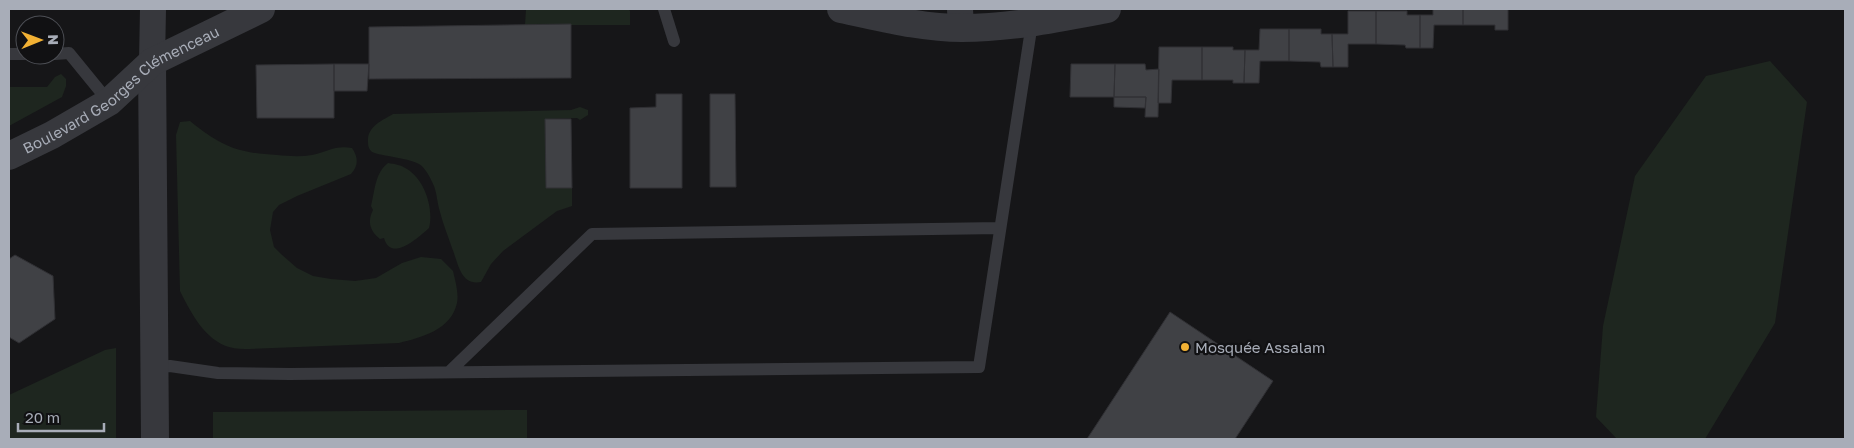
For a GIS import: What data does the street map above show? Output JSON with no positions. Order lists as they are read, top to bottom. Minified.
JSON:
{"streets":{"street":["Boulevard Georges Clémenceau"]},"places":["Mosquée Assalam"],"scale_bar":"20 m","north":"right"}
